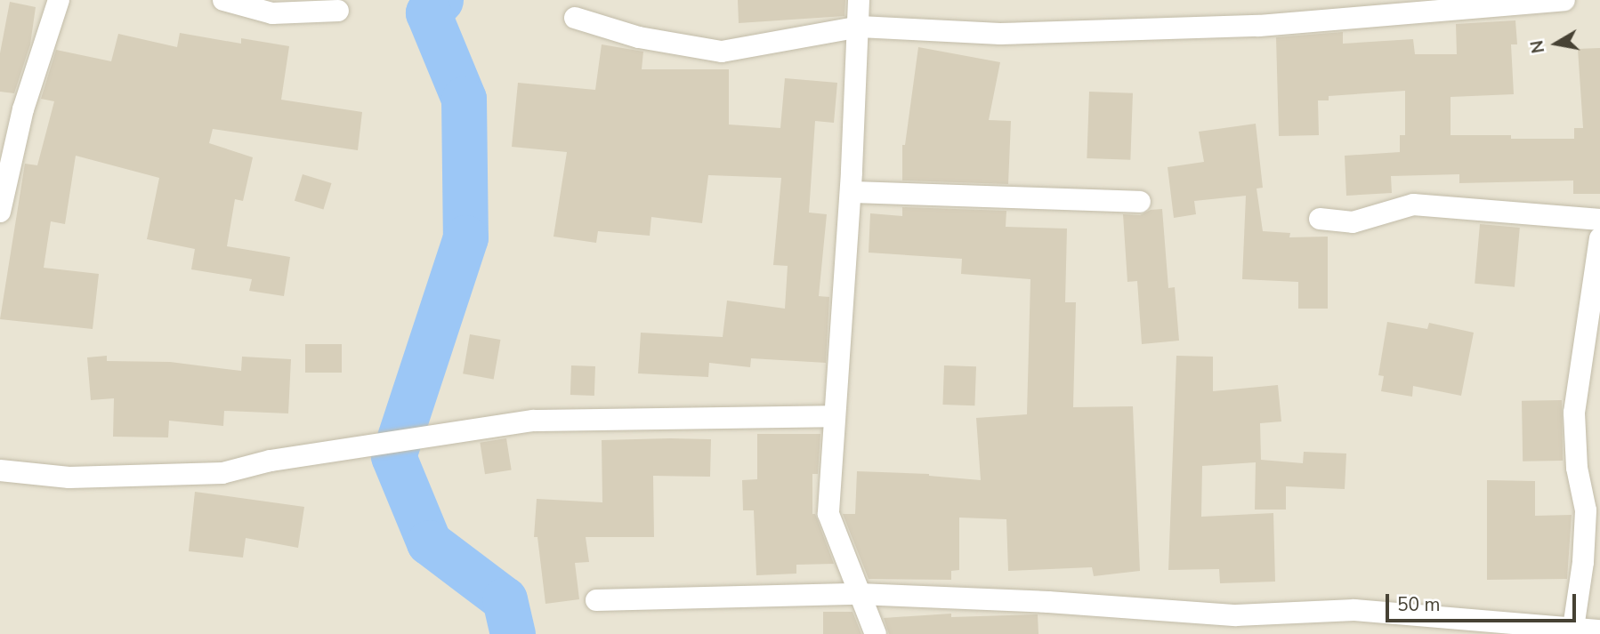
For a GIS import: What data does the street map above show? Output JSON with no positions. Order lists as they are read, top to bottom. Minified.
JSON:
{"scale_bar":"50 m","north":"left"}
